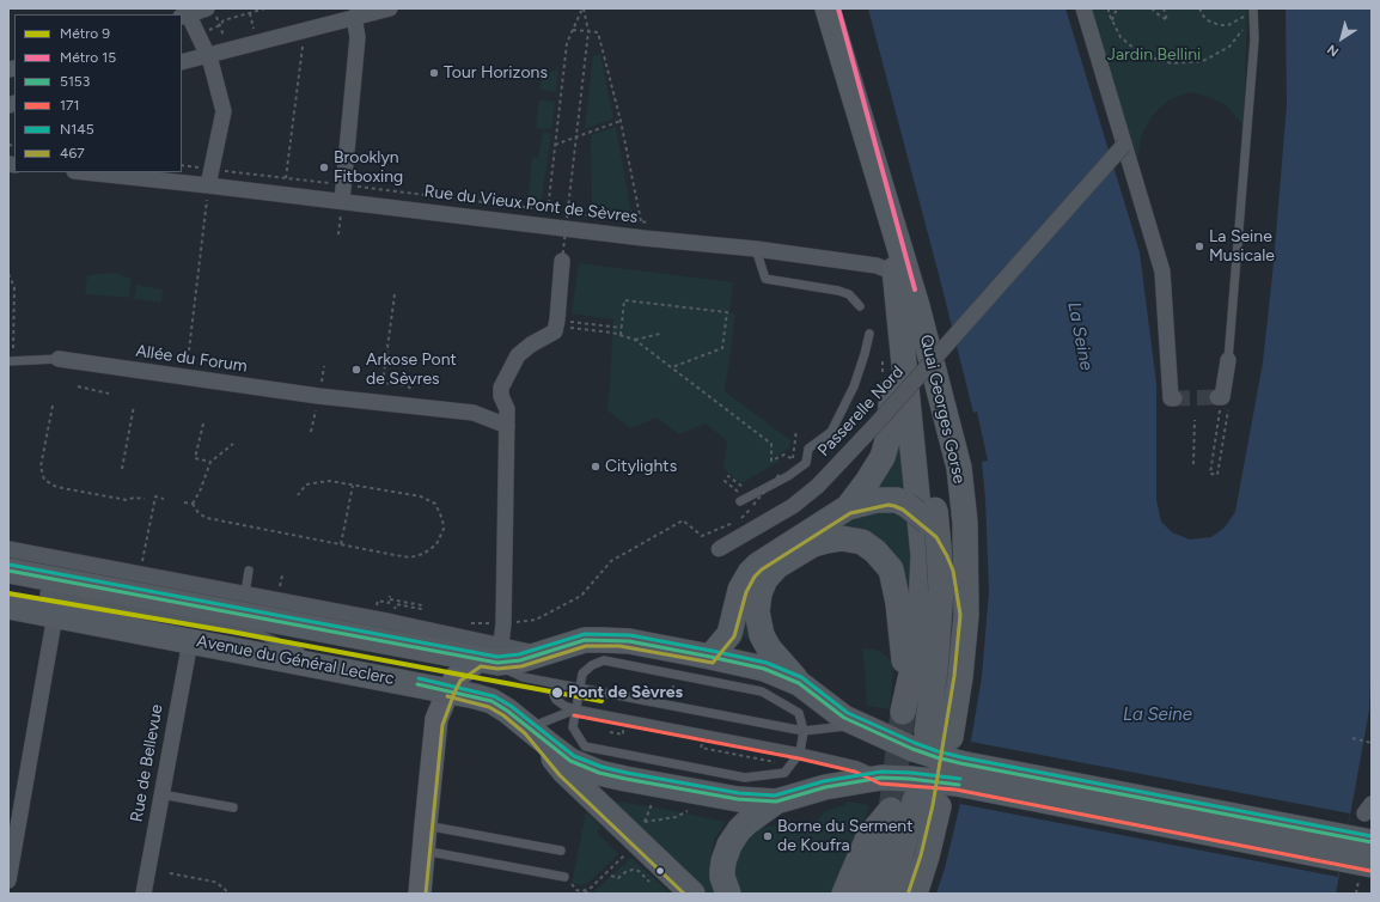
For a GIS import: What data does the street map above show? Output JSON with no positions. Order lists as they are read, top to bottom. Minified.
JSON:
{"streets":{"main road":["Quai Georges Gorse","Avenue du Général Leclerc"],"street":["Rue du Vieux Pont de Sèvres","Allée du Forum","Passerelle Nord","Rue de Bellevue"]},"crossings":[["Rue du Vieux Pont de Sèvres","Quai Georges Gorse"],["Quai Georges Gorse","Avenue du Général Leclerc"],["Avenue du Général Leclerc","Rue de Bellevue"]],"water":["La Seine"],"parks":["Jardin Bellini"],"places":["Tour Horizons","Brooklyn Fitboxing","La Seine Musicale","Arkose Pont de Sèvres","Citylights","Pont de Sèvres","Borne du Serment de Koufra"],"lines":["metro line 15","transit line 467","transit line N145","transit line 5153","metro line 9","transit line 171"],"legend":["Métro 9","Métro 15","5153","171","N145","467"],"north":"bottom left"}
